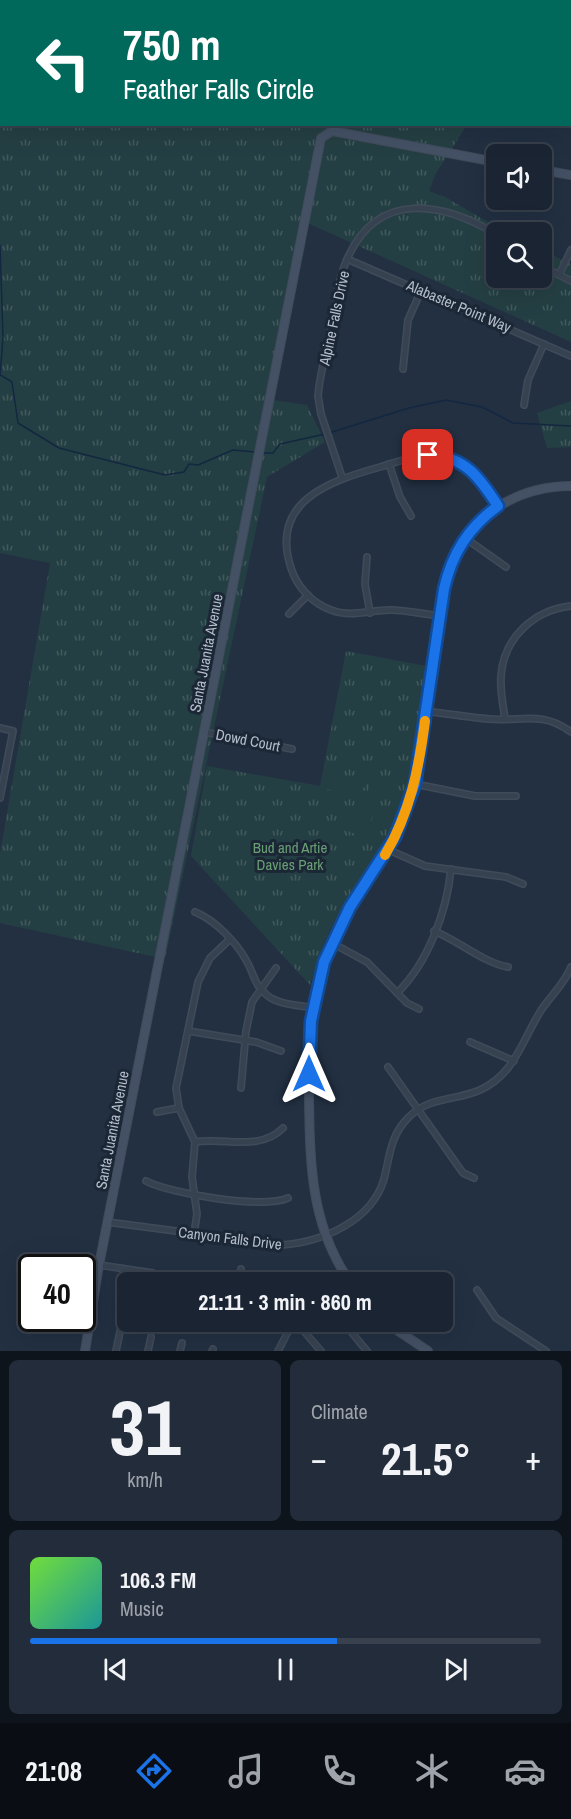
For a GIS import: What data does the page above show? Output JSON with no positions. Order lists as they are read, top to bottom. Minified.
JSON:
{"streets":{"street":["Alabaster Point Way","Alpine Falls Drive","Santa Juanita Avenue","Dowd Court","Canyon Falls Drive"]},"crossings":[["Alabaster Point Way","Alpine Falls Drive"],["Santa Juanita Avenue","Dowd Court"],["Santa Juanita Avenue","Canyon Falls Drive"]],"parks":["Bud and Artie Davies Park"],"page":{"turn":["750 m","Feather Falls Circle"],"limit":"40","trip":"21:11 · 3 min · 860 m","tile":[["31","km/h"],"Climate"],"heat":["−","21.5°","+"],"song":["106.3 FM","Music"],"tabs":"21:08"}}
